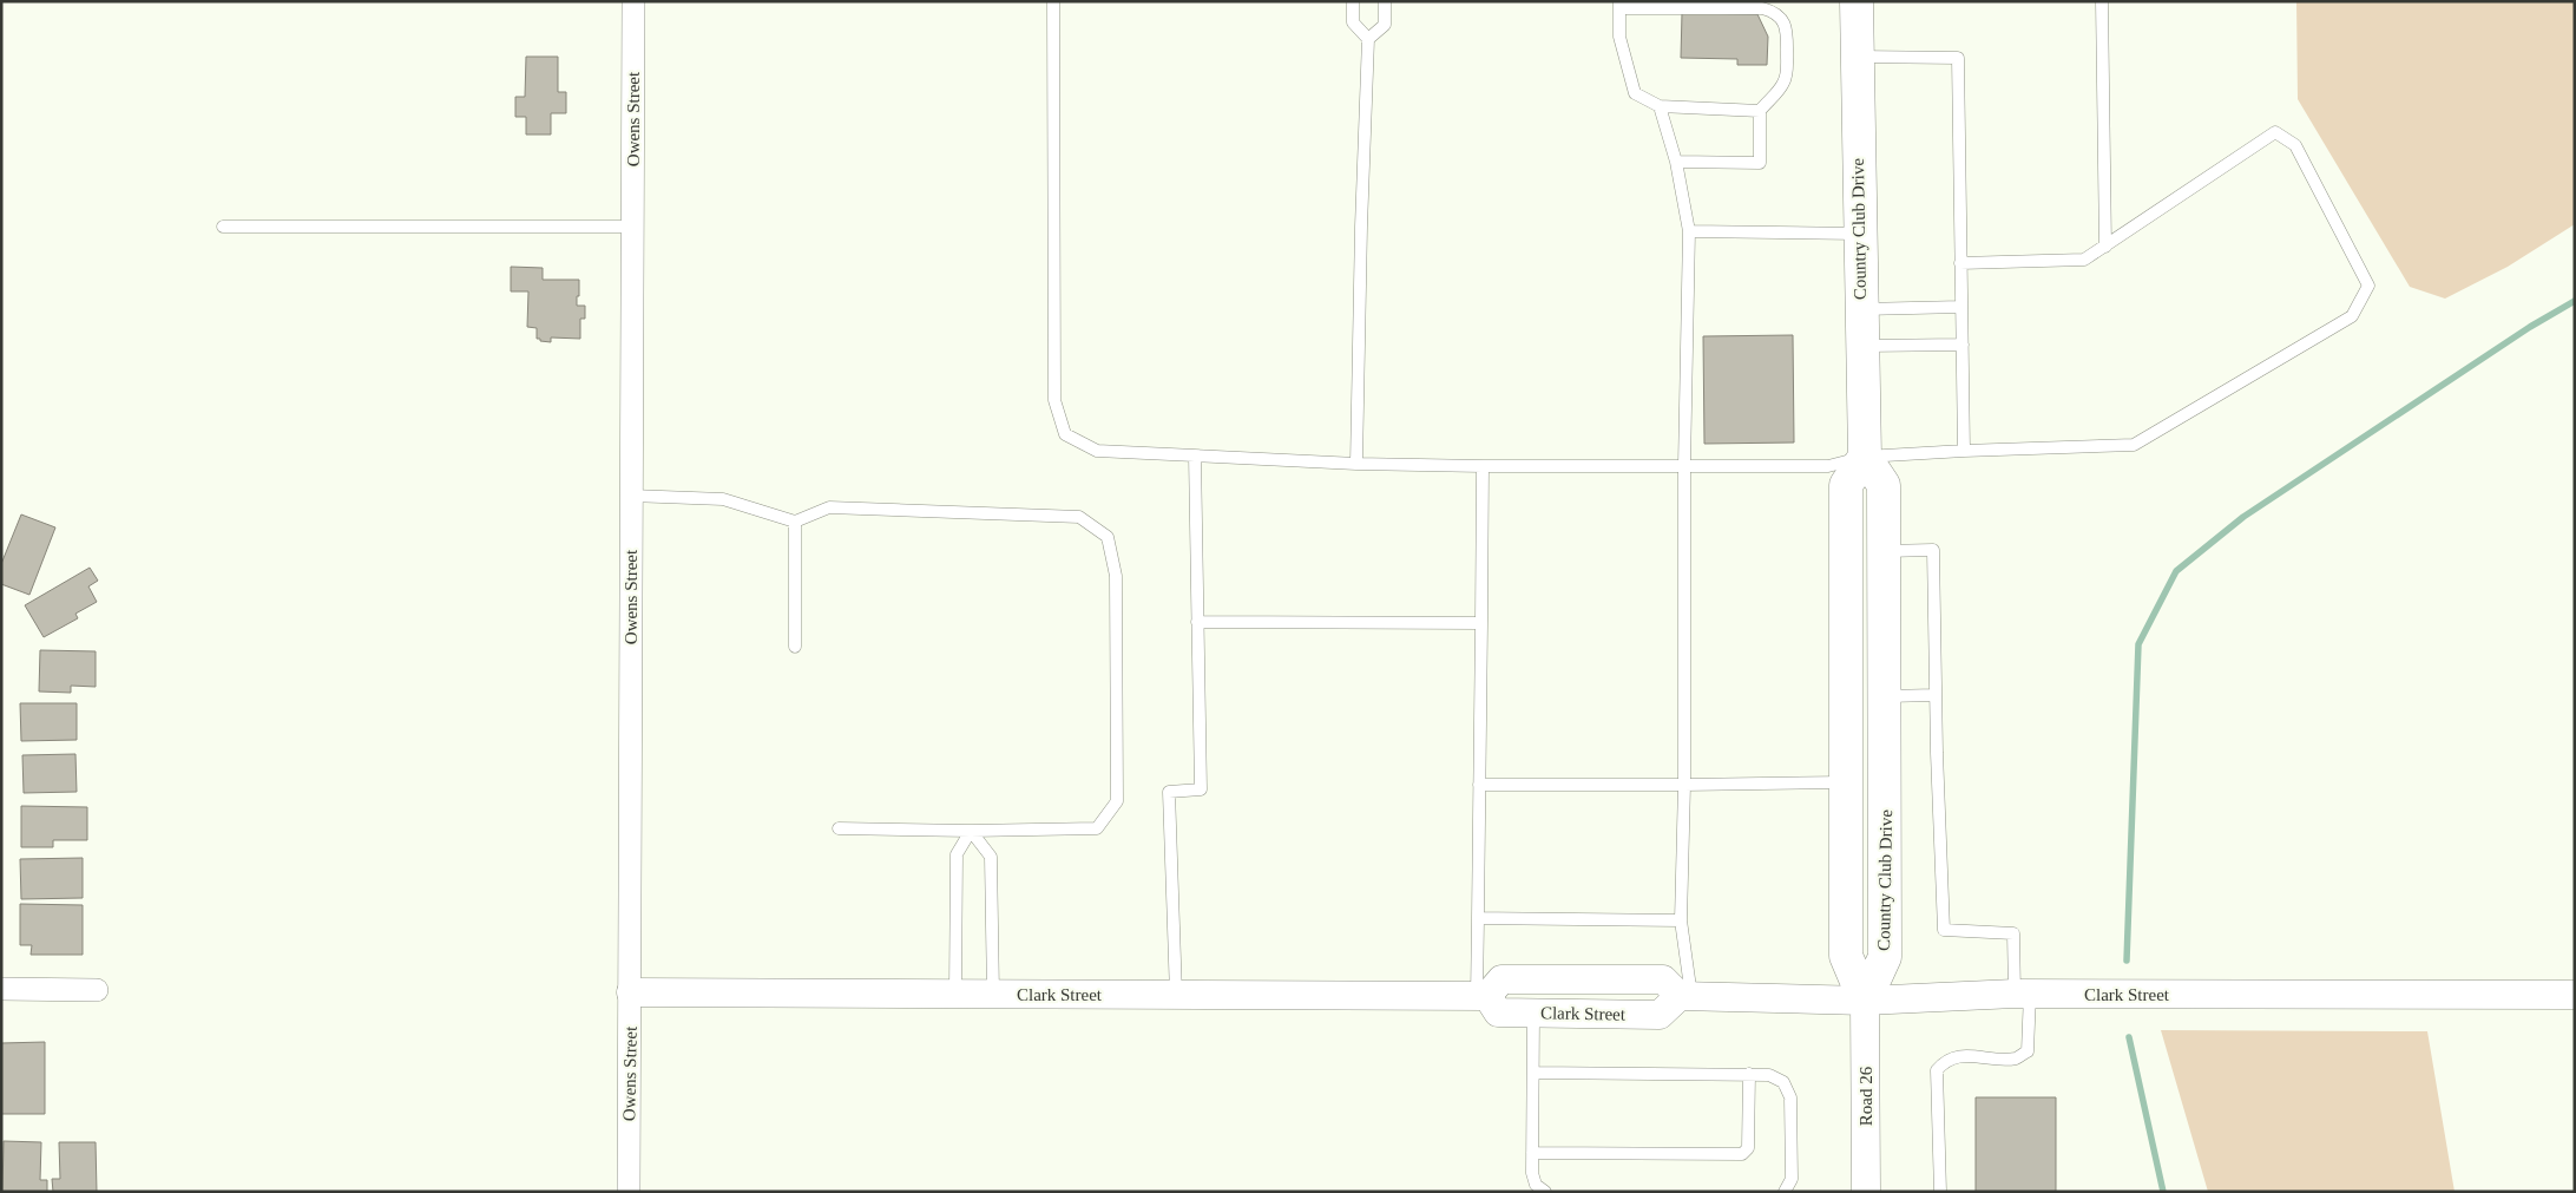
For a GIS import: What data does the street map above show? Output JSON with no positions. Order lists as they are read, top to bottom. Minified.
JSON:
{"streets":{"main road":["Country Club Drive"],"street":["Owens Street","Clark Street","Road 26"]},"crossings":[["Owens Street","Clark Street"],["Country Club Drive","Clark Street"],["Country Club Drive","Road 26"],["Clark Street","Road 26"]]}
